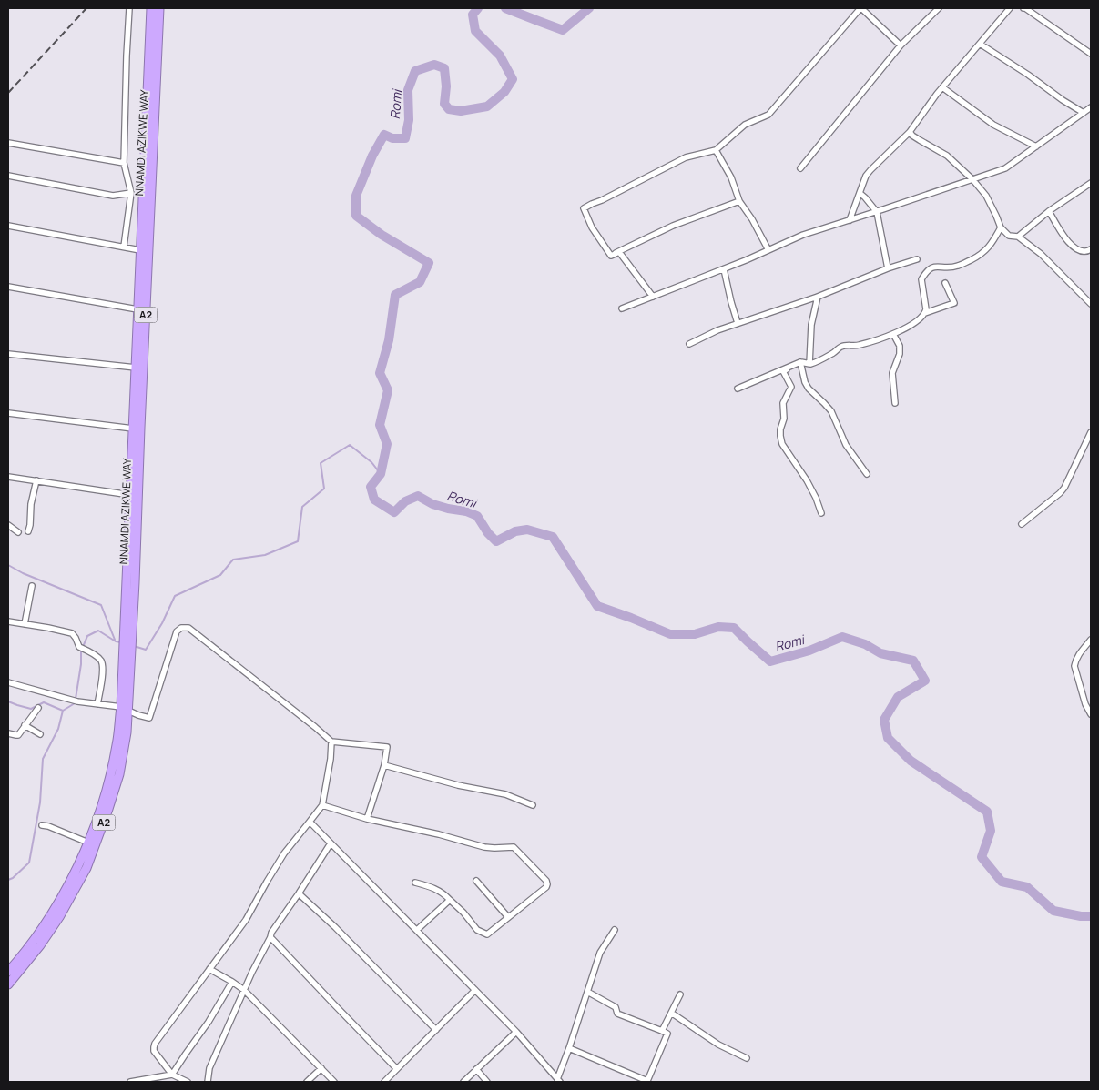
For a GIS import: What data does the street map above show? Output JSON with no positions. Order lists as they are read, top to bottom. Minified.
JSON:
{"streets":{"highway":["NNAMDI AZIKWE WAY","A2"]},"water":["Romi"]}
